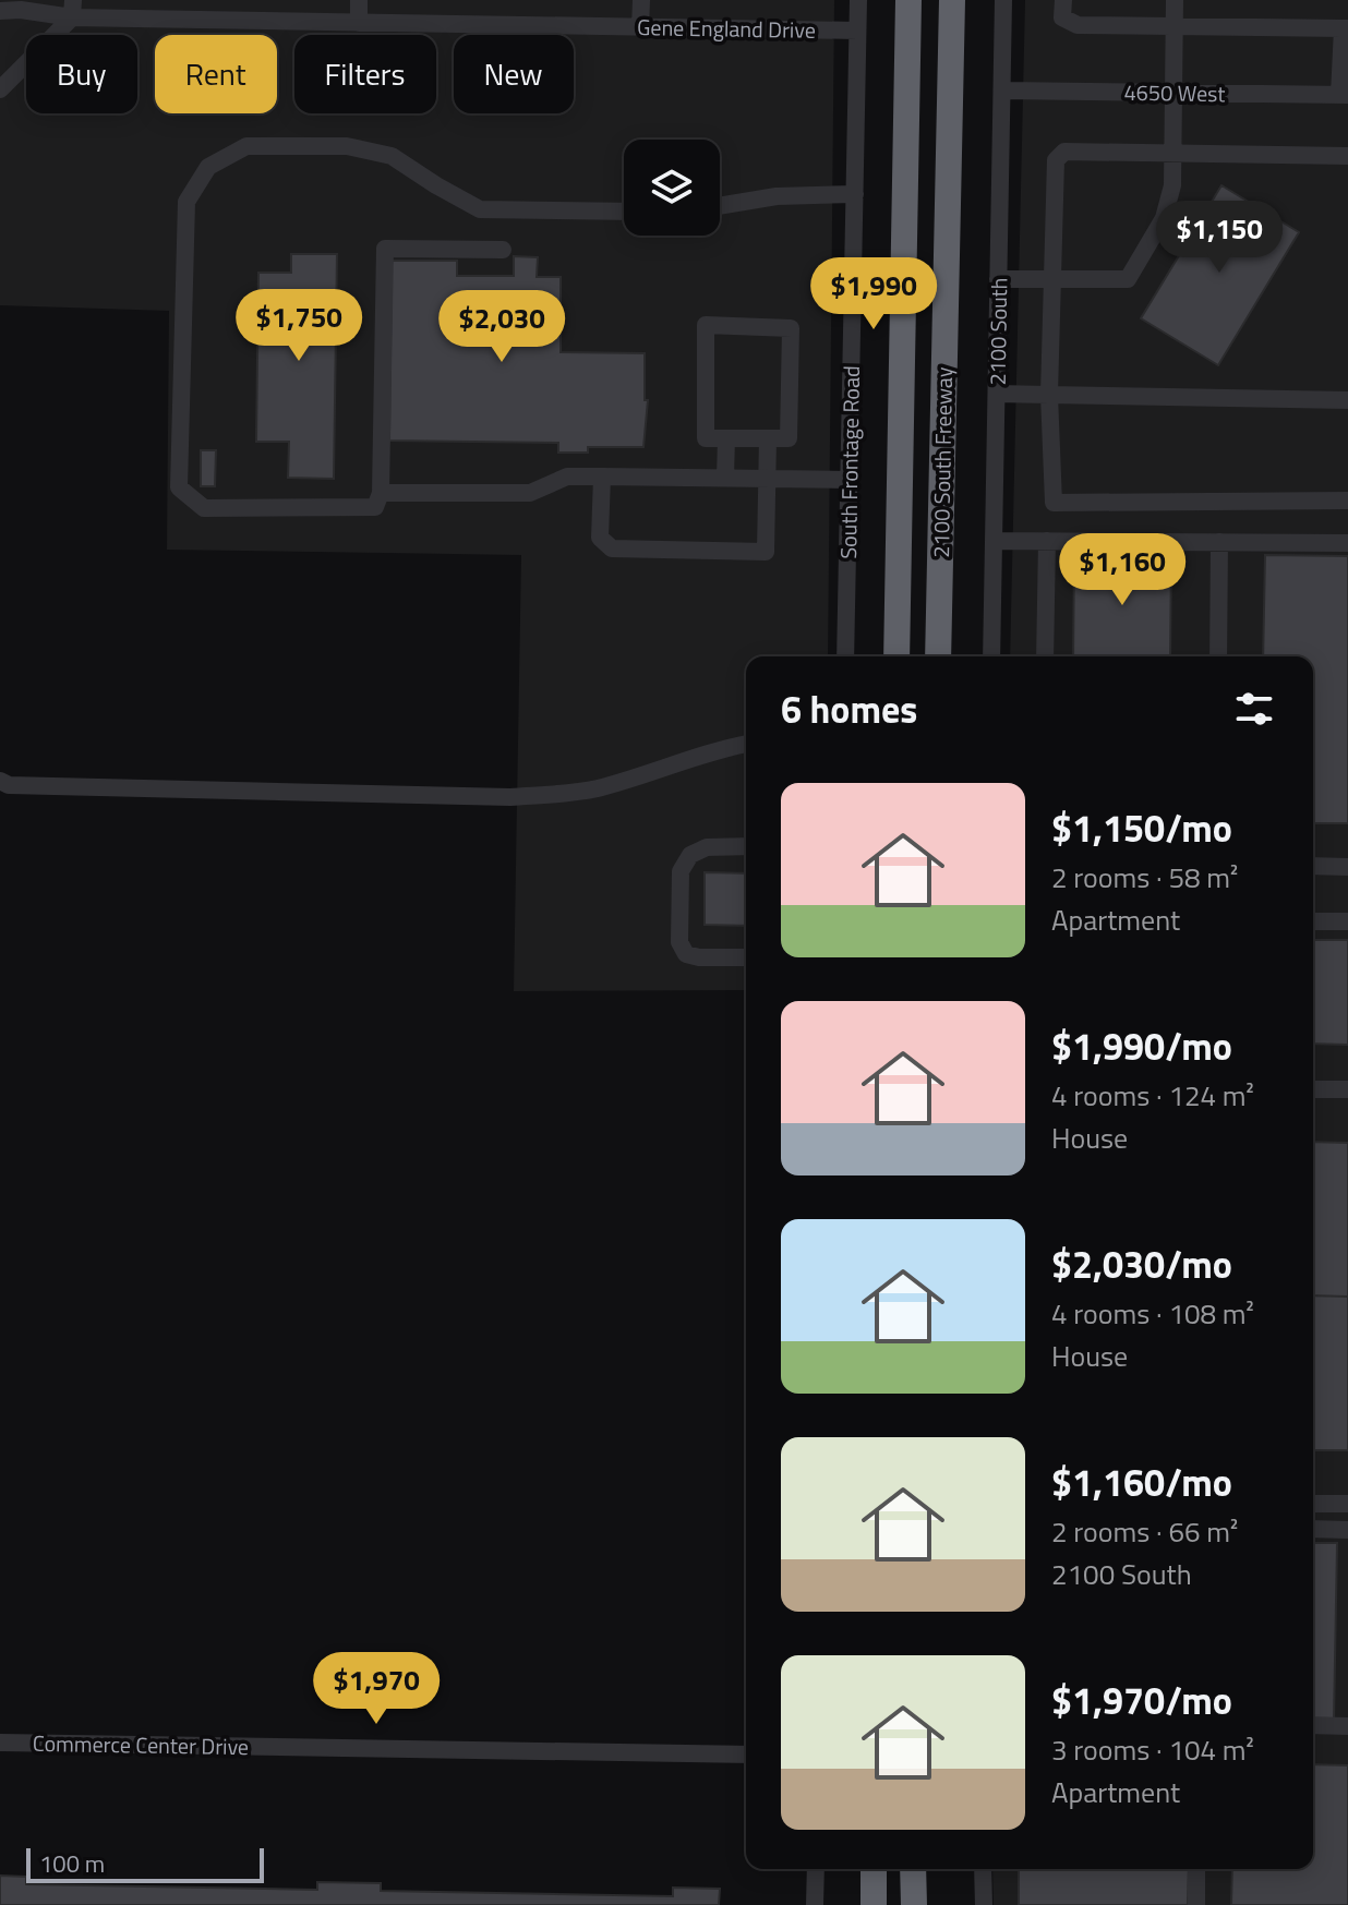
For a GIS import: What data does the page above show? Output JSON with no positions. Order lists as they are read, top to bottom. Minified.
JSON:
{"streets":{"highway":["2100 South Freeway"],"street":["Gene England Drive","4650 West","2100 South","South Frontage Road","Commerce Center Drive"]},"crossings":[["Gene England Drive","South Frontage Road"],["4650 West","2100 South"]],"scale_bar":"100 m","page":{"chip":["Buy","Rent","Filters","New"],"price":["$1,150","$1,990","$1,750","$2,030","$1,160","$1,970"],"heading":"6 homes","list":[{"name":"$1,150/mo","note":"2 rooms · 58 m² · Apartment"},{"name":"$1,990/mo","note":"4 rooms · 124 m² · House"},{"name":"$2,030/mo","note":"4 rooms · 108 m² · House"},{"name":"$1,160/mo","note":"2 rooms · 66 m² · 2100 South"},{"name":"$1,970/mo","note":"3 rooms · 104 m² · Apartment"}],"scale":"100 m"}}
